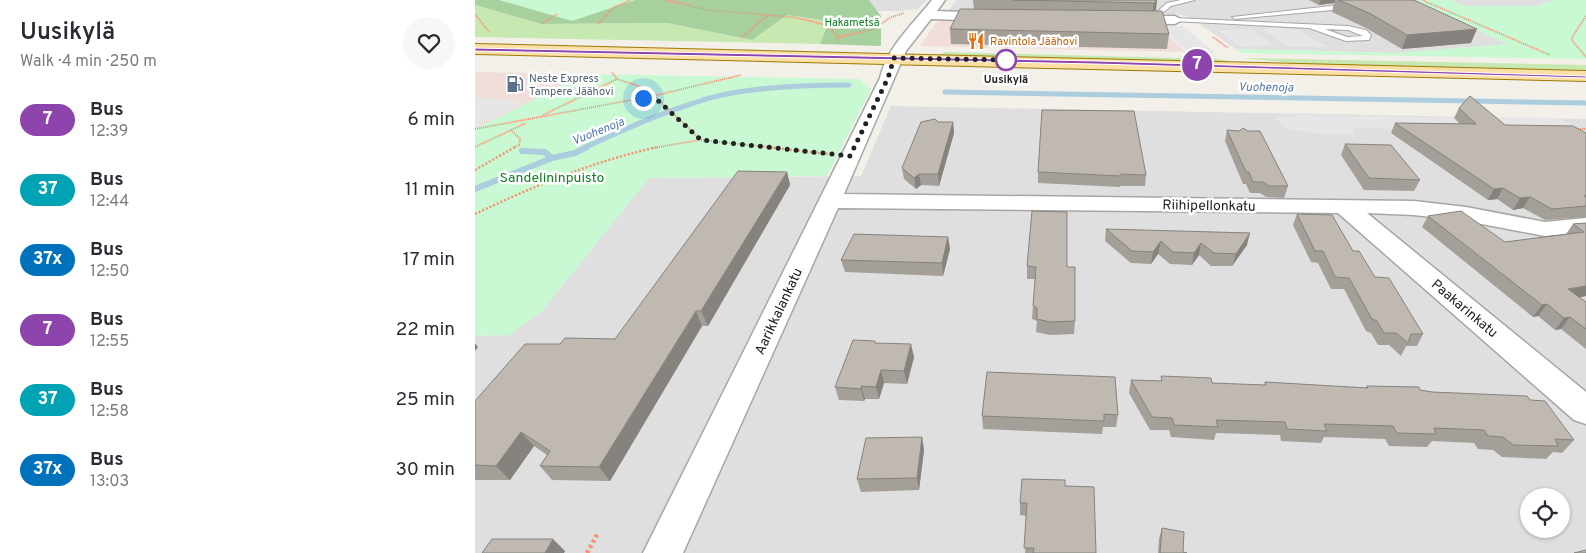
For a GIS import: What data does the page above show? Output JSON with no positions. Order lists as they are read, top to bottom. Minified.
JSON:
{"streets":{"street":["Riihipellonkatu","Paakarinkatu","Aarikkalankatu"]},"crossings":[["Riihipellonkatu","Paakarinkatu"],["Riihipellonkatu","Aarikkalankatu"]],"water":["Vuohenoja"],"parks":["Hakametsä","Sandelininpuisto"],"places":{"restaurant":["Ravintola Jäähovi"],"other":["Uusikylä"],"fuel station":["Neste Express Tampere Jäähovi"]},"lines":["bus line 7"],"page":{"heading":["Uusikylä","Walk · 4 min · 250 m"],"on_map":"7","list":[{"mark":"7","name":"Bus","note":"12:39","value":"6 min"},{"mark":"37","name":"Bus","note":"12:44","value":"11 min"},{"mark":"37x","name":"Bus","note":"12:50","value":"17 min"},{"mark":"7","name":"Bus","note":"12:55","value":"22 min"},{"mark":"37","name":"Bus","note":"12:58","value":"25 min"},{"mark":"37x","name":"Bus","note":"13:03","value":"30 min"}]}}
